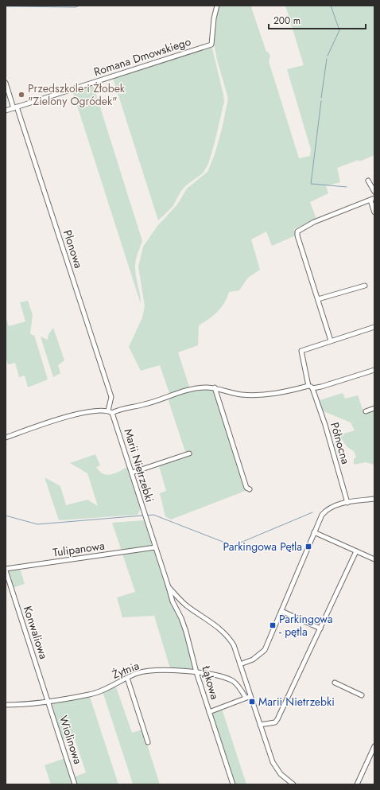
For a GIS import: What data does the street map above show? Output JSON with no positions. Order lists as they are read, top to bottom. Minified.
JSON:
{"streets":{"street":["Romana Dmowskiego","Plonowa","Północna","Marii Nietrzebki","Tulipanowa","Konwaliowa","Żytnia","Łąkowa","Wiolinowa"]},"crossings":[["Romana Dmowskiego","Plonowa"],["Plonowa","Marii Nietrzebki"],["Marii Nietrzebki","Tulipanowa"],["Marii Nietrzebki","Żytnia"],["Marii Nietrzebki","Łąkowa"],["Tulipanowa","Konwaliowa"],["Konwaliowa","Żytnia"],["Konwaliowa","Wiolinowa"],["Żytnia","Łąkowa"],["Żytnia","Wiolinowa"]],"places":{"other":["Przedszkole i Żłobek \"Zielony Ogródek\""],"transit":["Parkingowa Pętla","Parkingowa - pętla","Marii Nietrzebki"]},"scale_bar":"200 m"}
